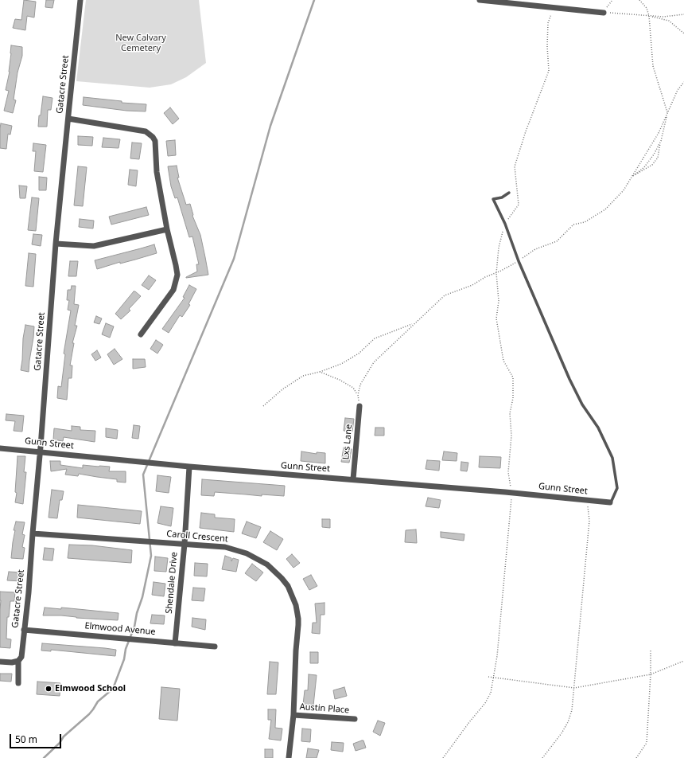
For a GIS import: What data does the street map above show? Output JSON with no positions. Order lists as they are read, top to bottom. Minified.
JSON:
{"streets":{"street":["Gatacre Street","Lxs Lane","Gunn Street","Caroll Crescent","Shendale Drive","Elmwood Avenue","Austin Place"]},"crossings":[["Gatacre Street","Gunn Street"],["Gatacre Street","Caroll Crescent"],["Gatacre Street","Elmwood Avenue"],["Lxs Lane","Gunn Street"],["Gunn Street","Shendale Drive"],["Caroll Crescent","Shendale Drive"],["Caroll Crescent","Austin Place"],["Shendale Drive","Elmwood Avenue"]],"parks":["New Calvary Cemetery"],"places":["Elmwood School"],"scale_bar":"50 m"}
